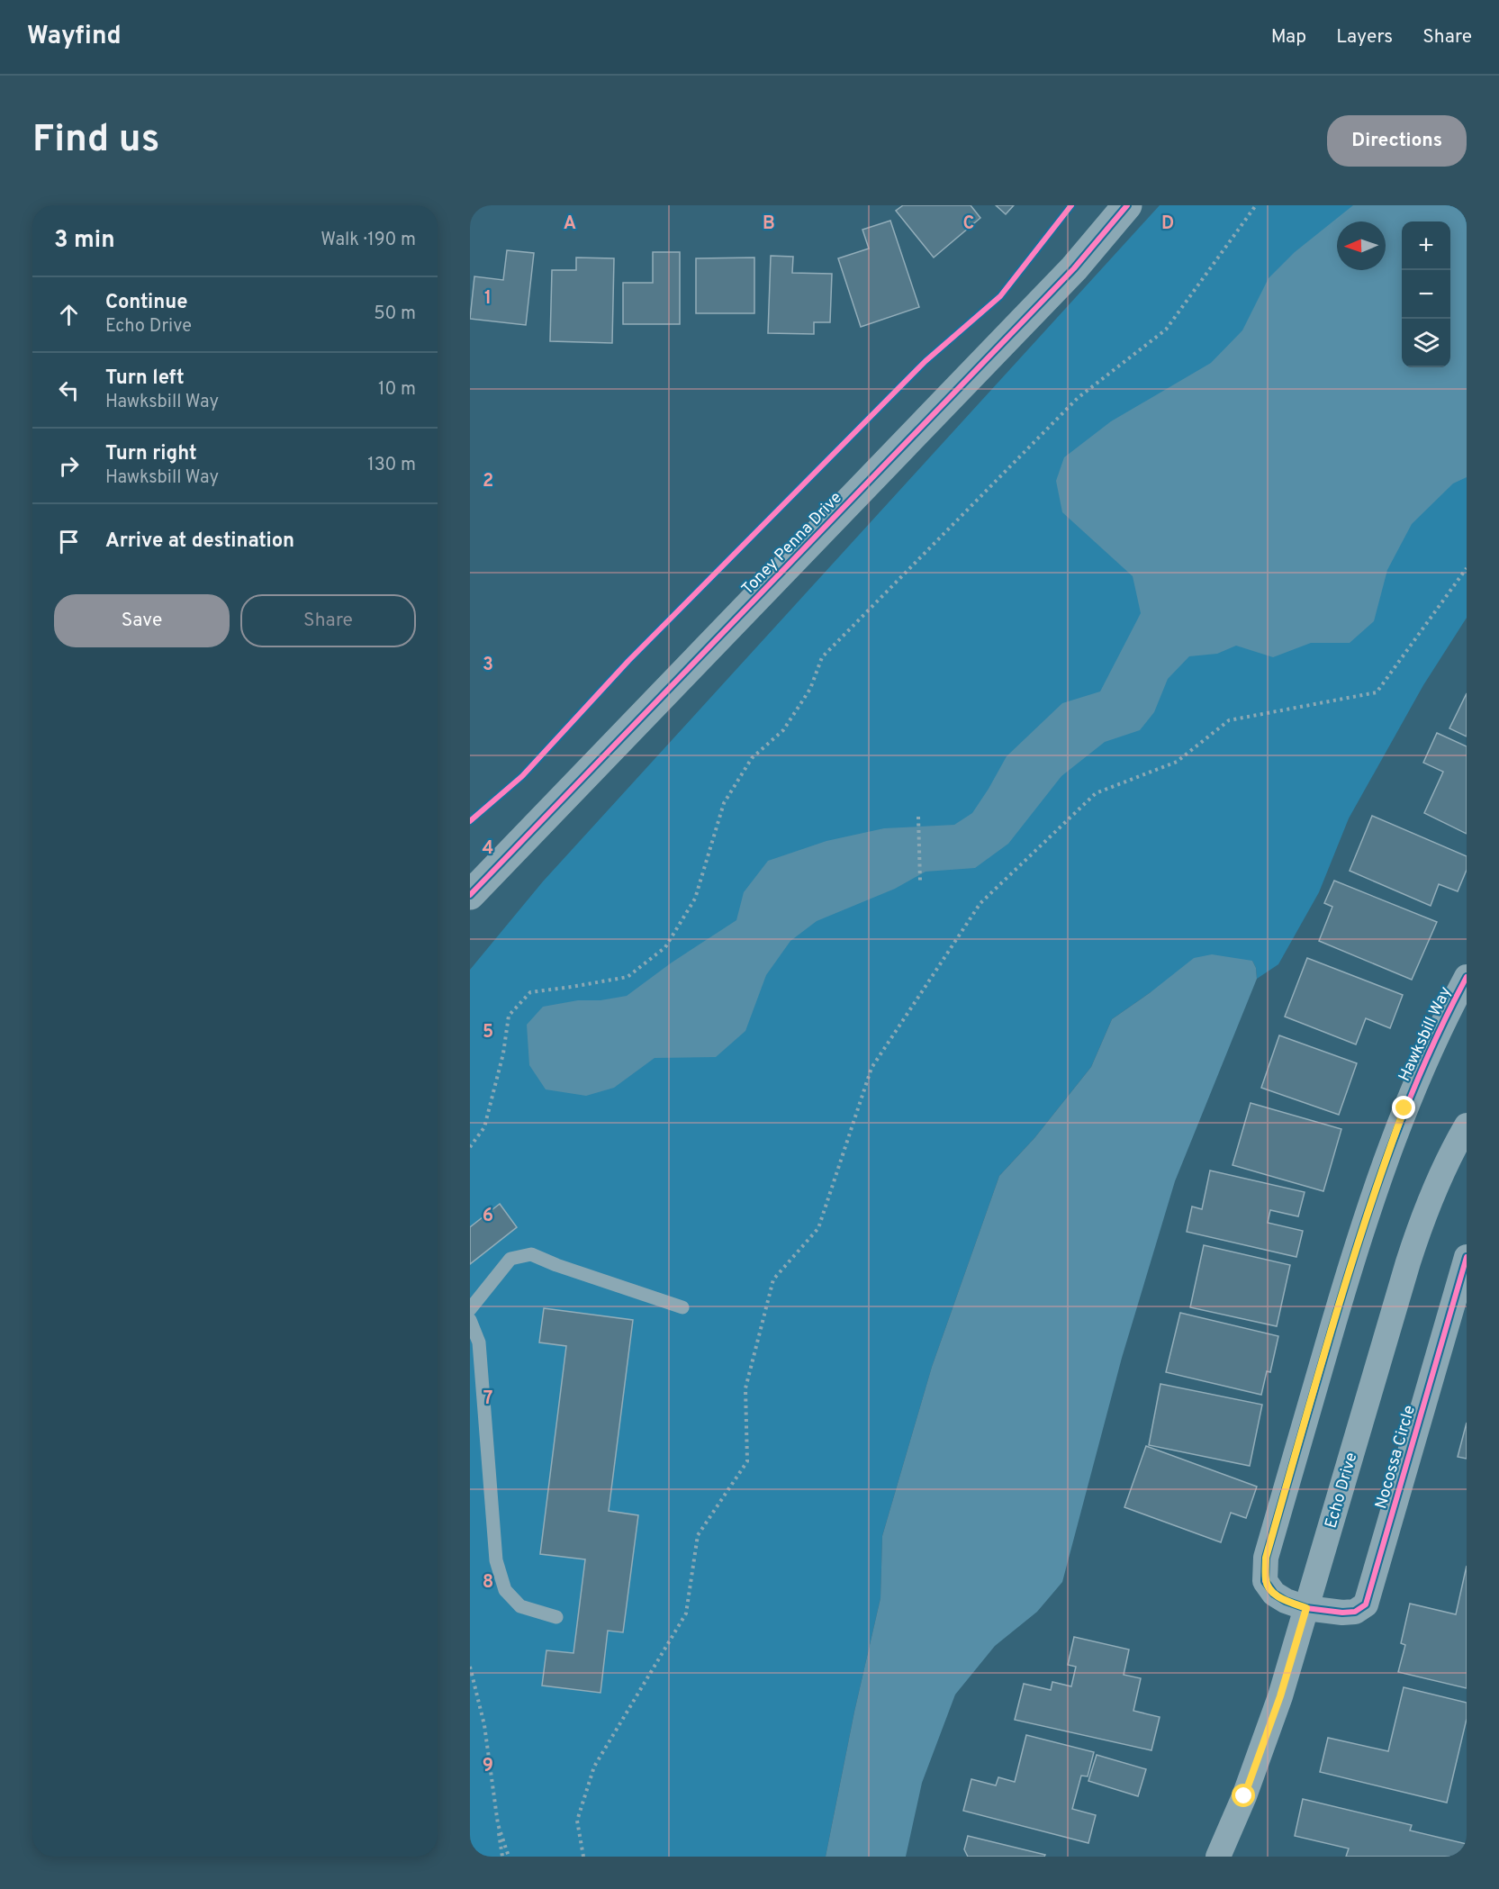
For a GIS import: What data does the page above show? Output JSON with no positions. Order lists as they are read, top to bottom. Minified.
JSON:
{"streets":{"street":["Toney Penna Drive","Hawksbill Way","Nocossa Circle","Echo Drive"]},"crossings":[["Hawksbill Way","Nocossa Circle"],["Hawksbill Way","Echo Drive"],["Nocossa Circle","Echo Drive"]],"north":"left","page":{"header":"Wayfind","nav":["Map","Layers","Share"],"buttons":["Directions",["Save","Share"]],"title":"Find us","heading":["3 min","Walk · 190 m"],"map_buttons":["+","−"],"list":[["Continue","Echo Drive","50 m"],["Turn left","Hawksbill Way","10 m"],["Turn right","Hawksbill Way","130 m"],"Arrive at destination"]},"grid":{"columns":["A","B","C","D"],"rows":["1","2","3","4","5","6","7","8","9"]}}
